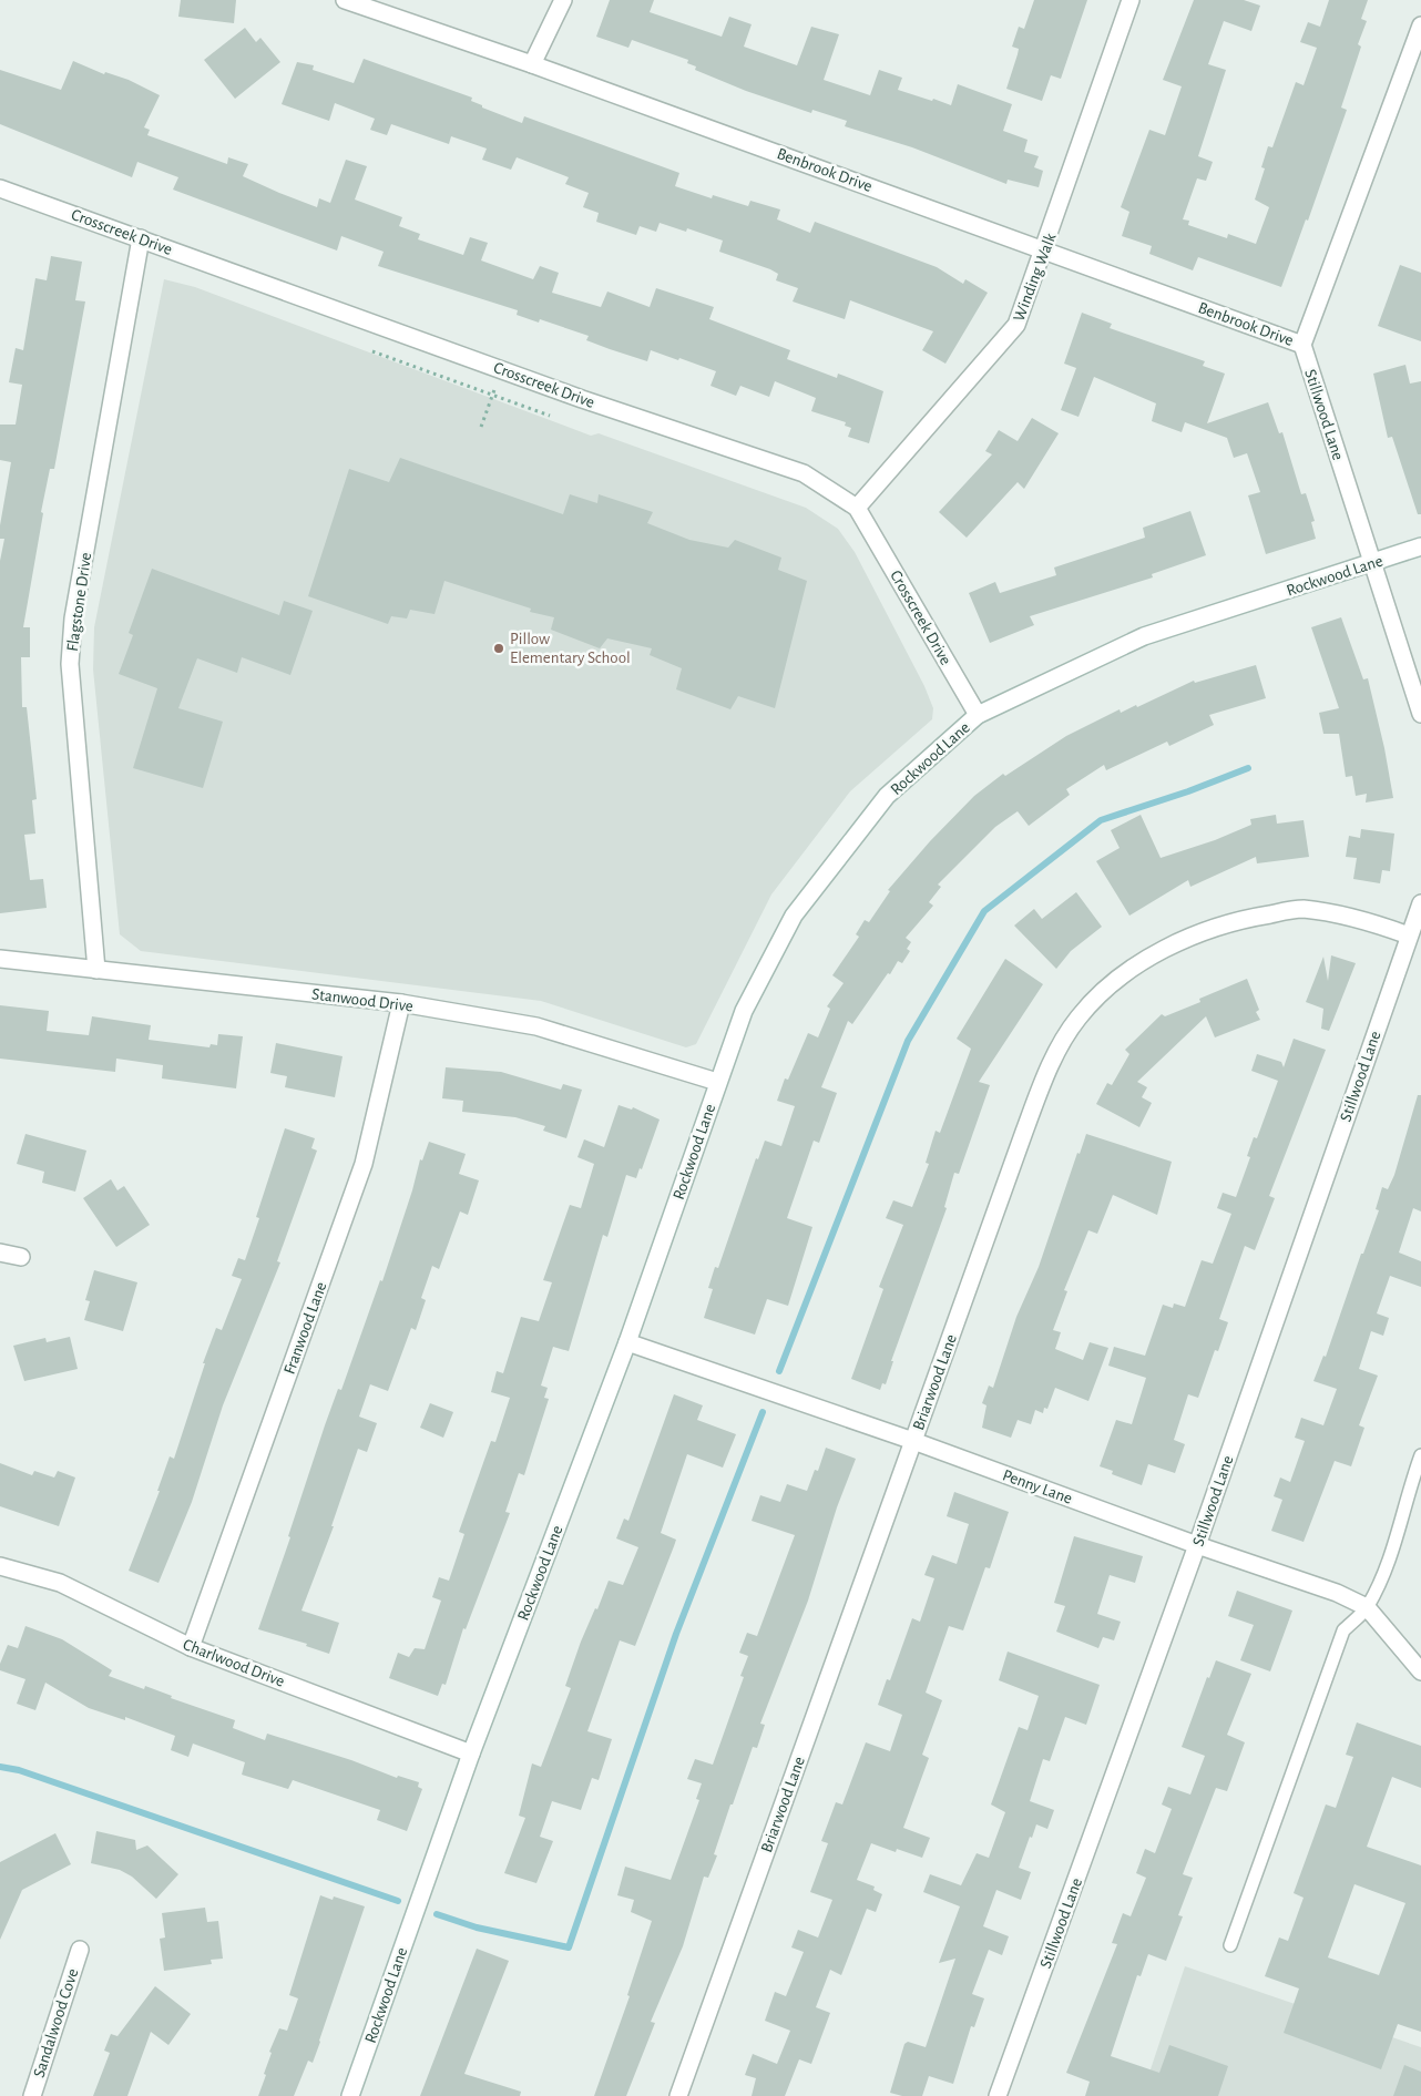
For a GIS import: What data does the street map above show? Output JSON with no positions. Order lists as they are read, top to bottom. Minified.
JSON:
{"streets":{"street":["Benbrook Drive","Crosscreek Drive","Winding Walk","Stillwood Lane","Rockwood Lane","Flagstone Drive","Stanwood Drive","Franwood Lane","Briarwood Lane","Penny Lane","Charlwood Drive","Sandalwood Cove"]},"crossings":[["Benbrook Drive","Winding Walk"],["Benbrook Drive","Stillwood Lane"],["Crosscreek Drive","Winding Walk"],["Crosscreek Drive","Rockwood Lane"],["Crosscreek Drive","Flagstone Drive"],["Stillwood Lane","Rockwood Lane"],["Stillwood Lane","Briarwood Lane"],["Stillwood Lane","Penny Lane"],["Rockwood Lane","Stanwood Drive"],["Rockwood Lane","Penny Lane"],["Rockwood Lane","Charlwood Drive"],["Flagstone Drive","Stanwood Drive"],["Stanwood Drive","Franwood Lane"],["Franwood Lane","Charlwood Drive"],["Briarwood Lane","Penny Lane"]],"places":["Pillow Elementary School"]}
